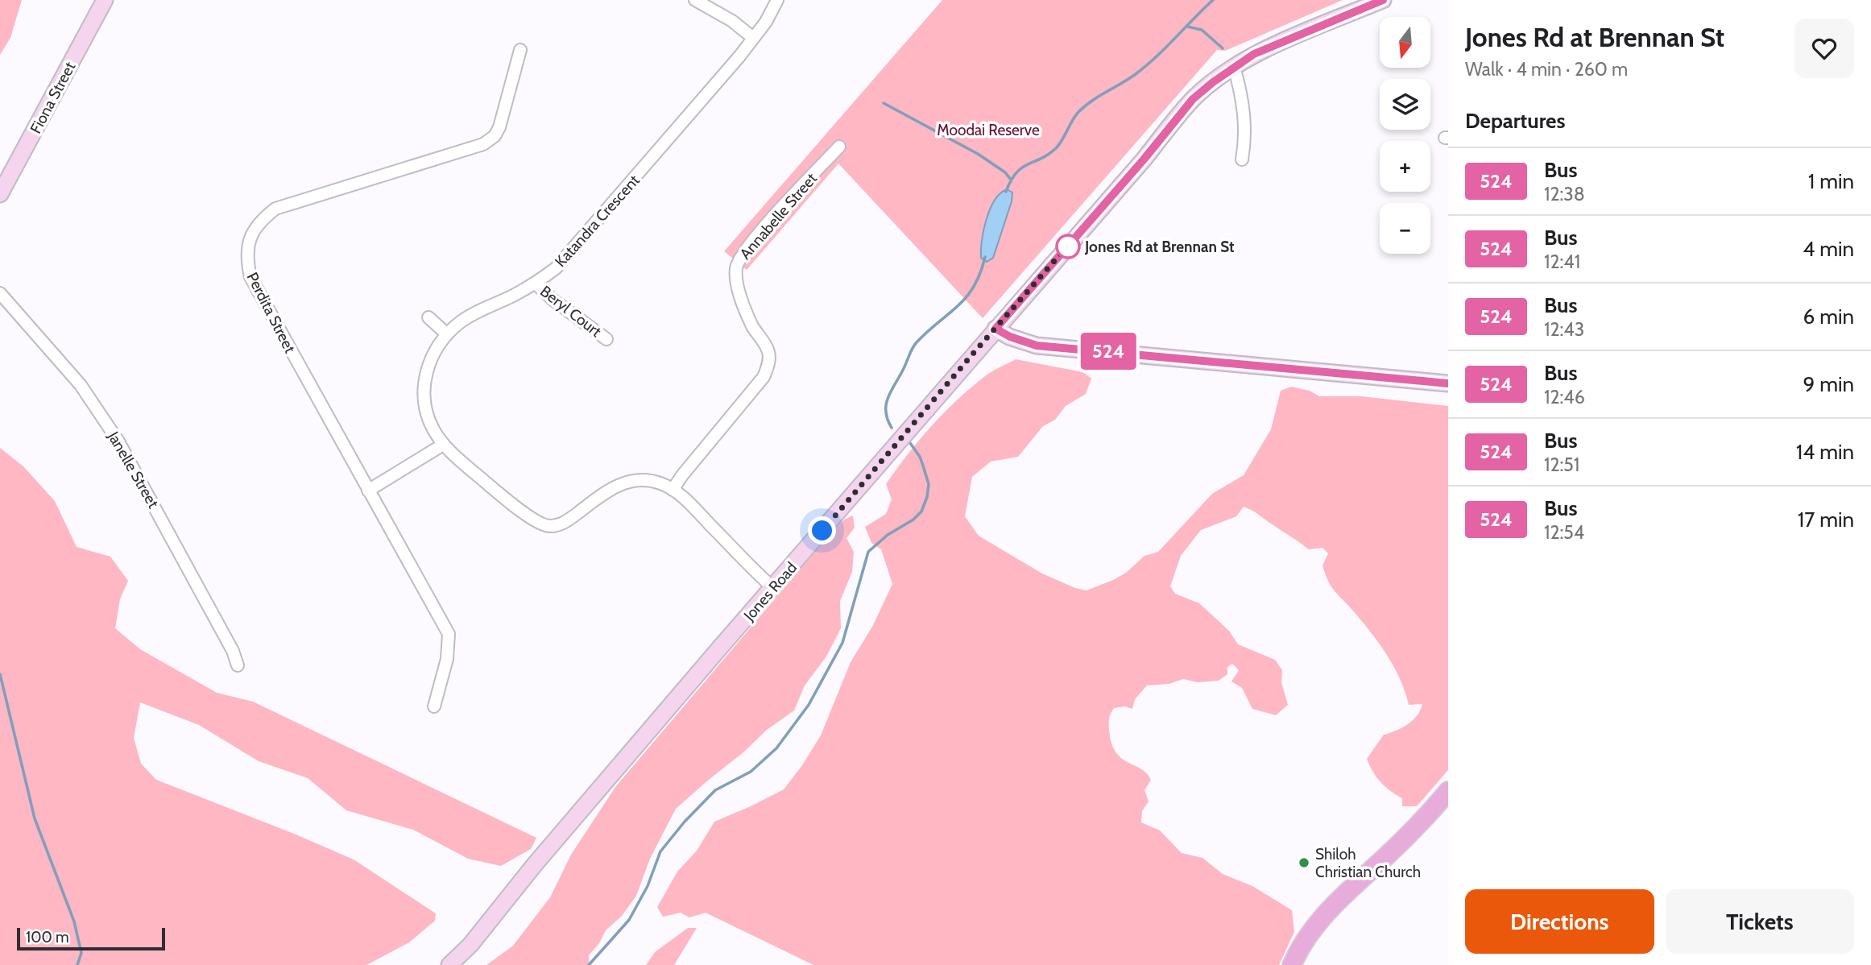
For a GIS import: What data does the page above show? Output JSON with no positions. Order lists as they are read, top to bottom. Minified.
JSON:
{"streets":{"street":["Fiona Street","Annabelle Street","Katandra Crescent","Beryl Court","Perdita Street","Janelle Street","Jones Road"]},"crossings":[["Annabelle Street","Katandra Crescent"],["Katandra Crescent","Beryl Court"],["Katandra Crescent","Jones Road"]],"parks":["Moodai Reserve"],"places":["Jones Rd at Brennan St","Shiloh Christian Church"],"lines":["bus line 524"],"scale_bar":"100 m","north":"bottom","page":{"on_map":"524","heading":[["Jones Rd at Brennan St","Walk · 4 min · 260 m"],"Departures"],"map_buttons":["+","−"],"list":[{"mark":"524","name":"Bus","note":"12:38","value":"1 min"},{"mark":"524","name":"Bus","note":"12:41","value":"4 min"},{"mark":"524","name":"Bus","note":"12:43","value":"6 min"},{"mark":"524","name":"Bus","note":"12:46","value":"9 min"},{"mark":"524","name":"Bus","note":"12:51","value":"14 min"},{"mark":"524","name":"Bus","note":"12:54","value":"17 min"}],"buttons":["Directions","Tickets"],"scale":"100 m"}}
